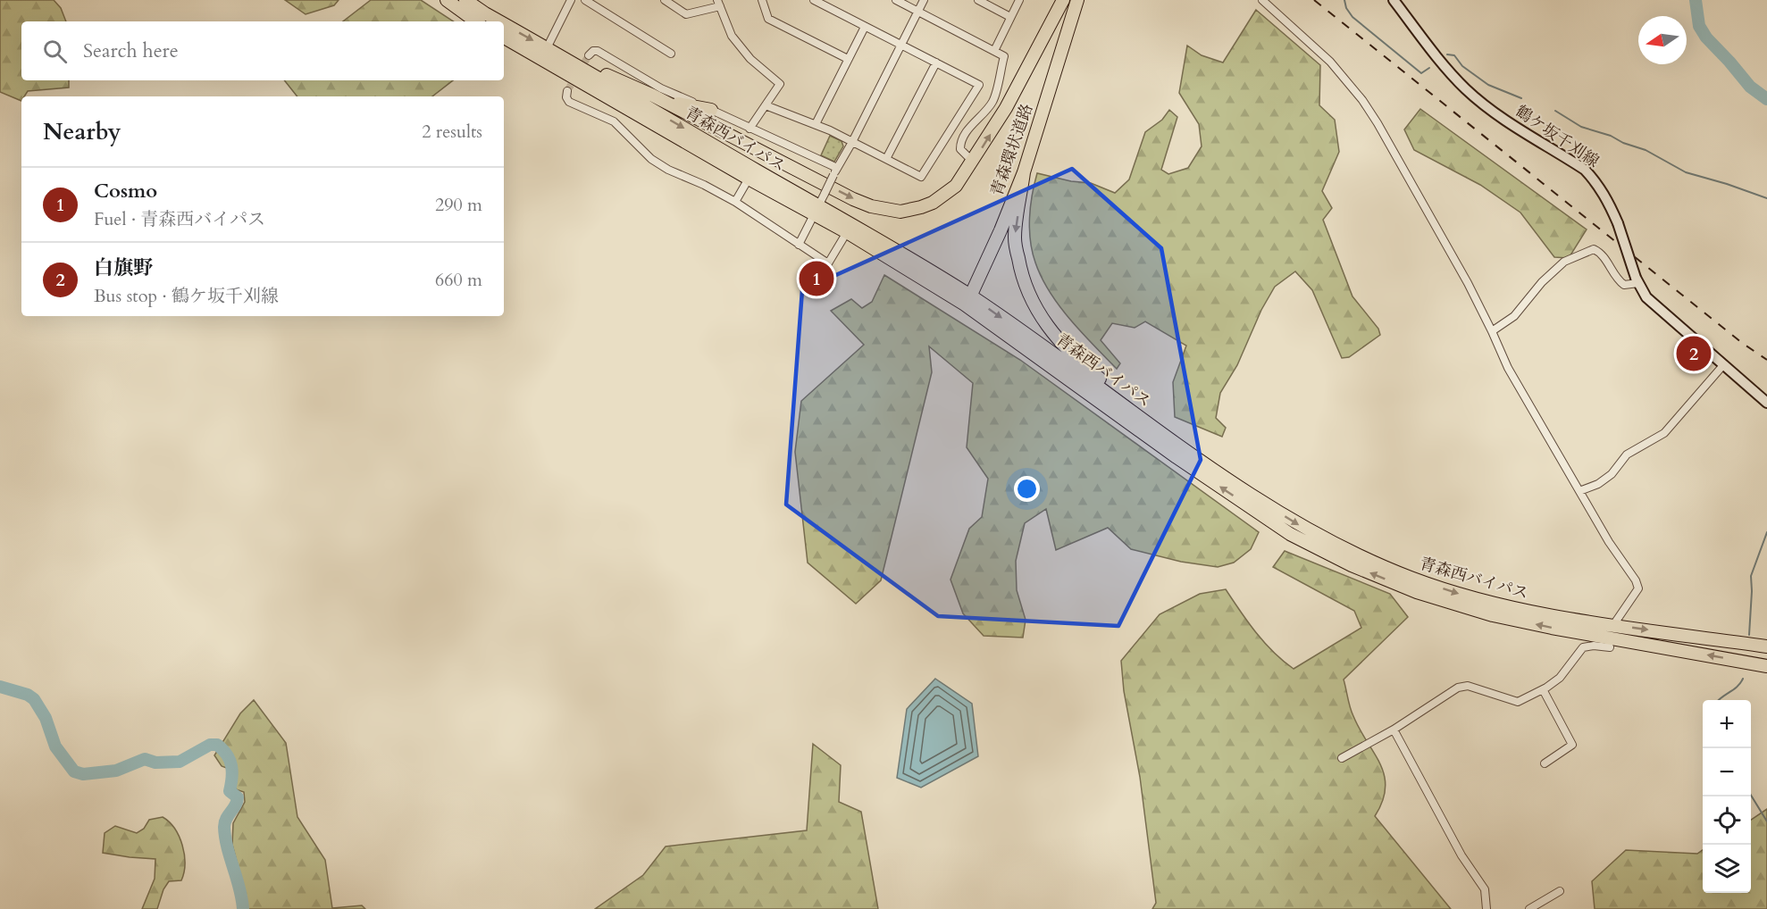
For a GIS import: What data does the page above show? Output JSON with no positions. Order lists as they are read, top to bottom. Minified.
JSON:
{"streets":{"highway":["青森西バイパス","青森環状道路"],"main road":["鶴ケ坂千刈線"]},"crossings":[["青森西バイパス","青森環状道路"]],"north":"left","page":{"search":"Search here","heading":["Nearby","2 results"],"list":[{"mark":"1","name":"Cosmo","note":"Fuel · 青森西バイパス","value":"290 m"},{"mark":"2","name":"白旗野","note":"Bus stop · 鶴ケ坂千刈線","value":"660 m"}],"pins":["1","2"],"map_buttons":["+","−"]}}
